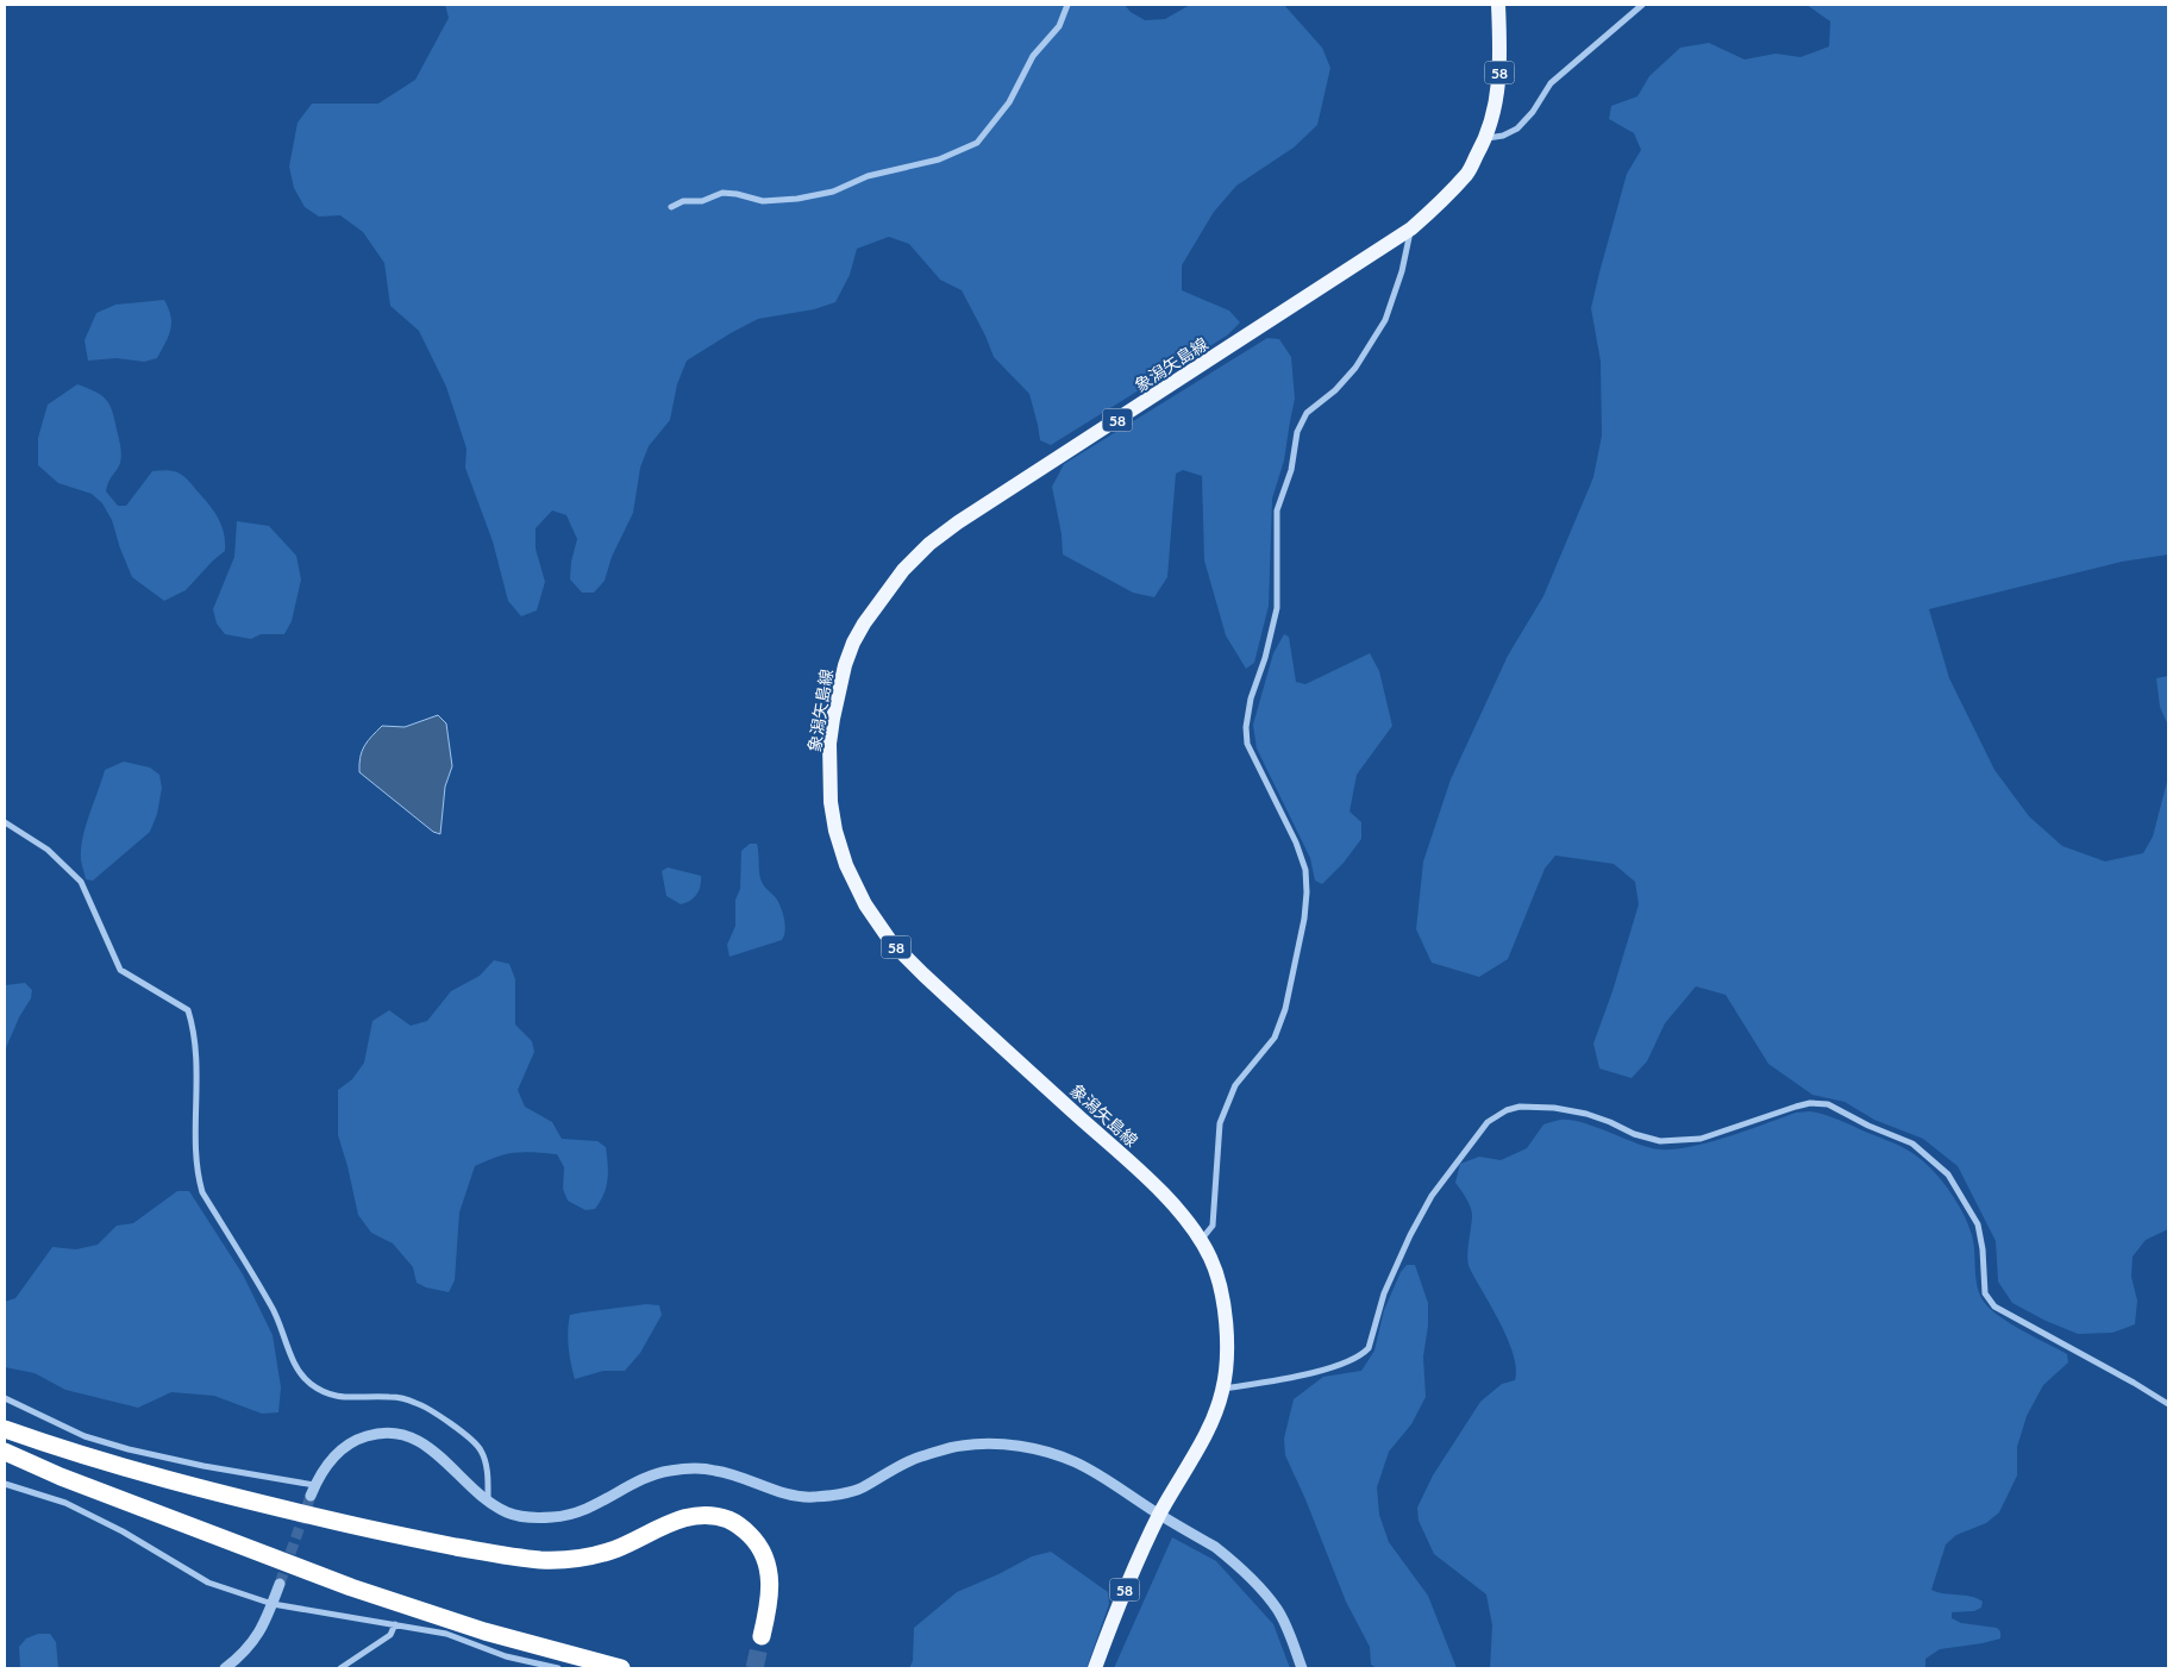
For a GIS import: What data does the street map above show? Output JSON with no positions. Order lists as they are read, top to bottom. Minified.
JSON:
{"streets":{"main road":["58","象潟矢島線"]}}
